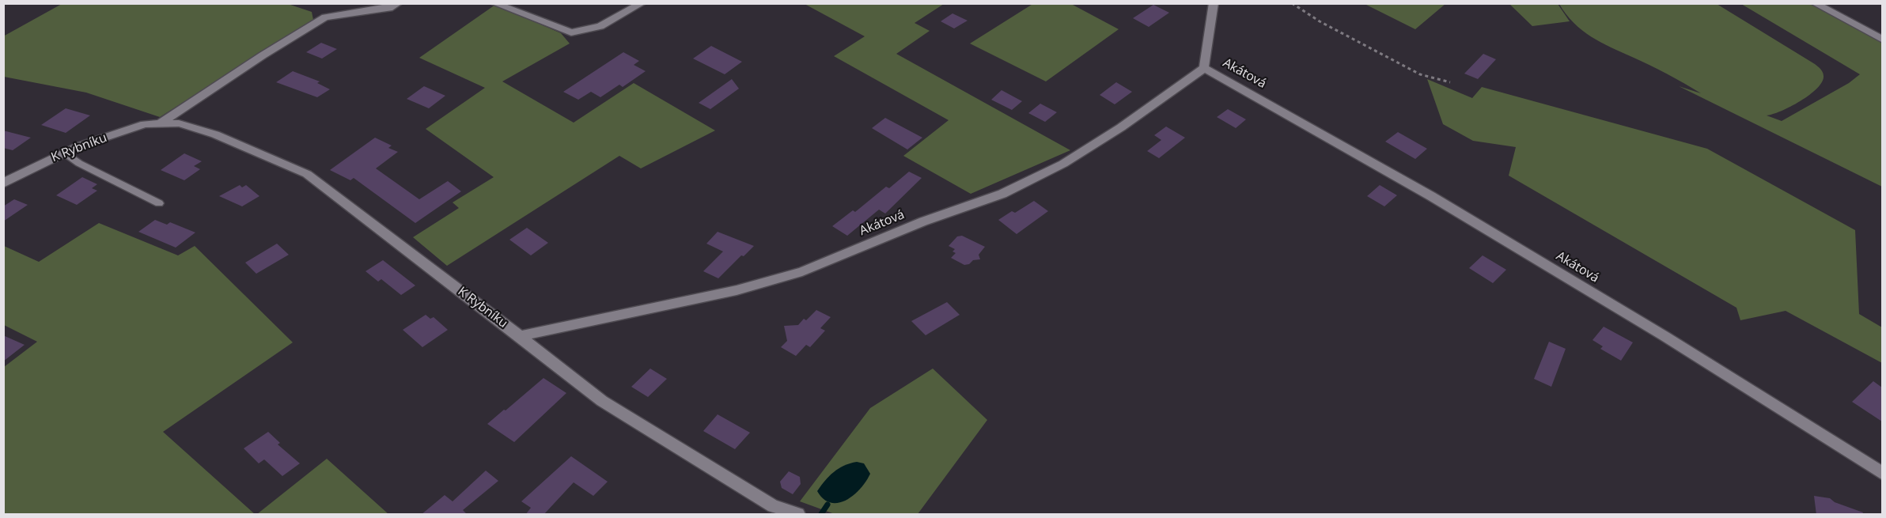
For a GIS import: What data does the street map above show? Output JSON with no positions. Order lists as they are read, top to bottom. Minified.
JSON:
{"streets":{"street":["Akátová","K Rybníku"]},"crossings":[["Akátová","K Rybníku"]]}
